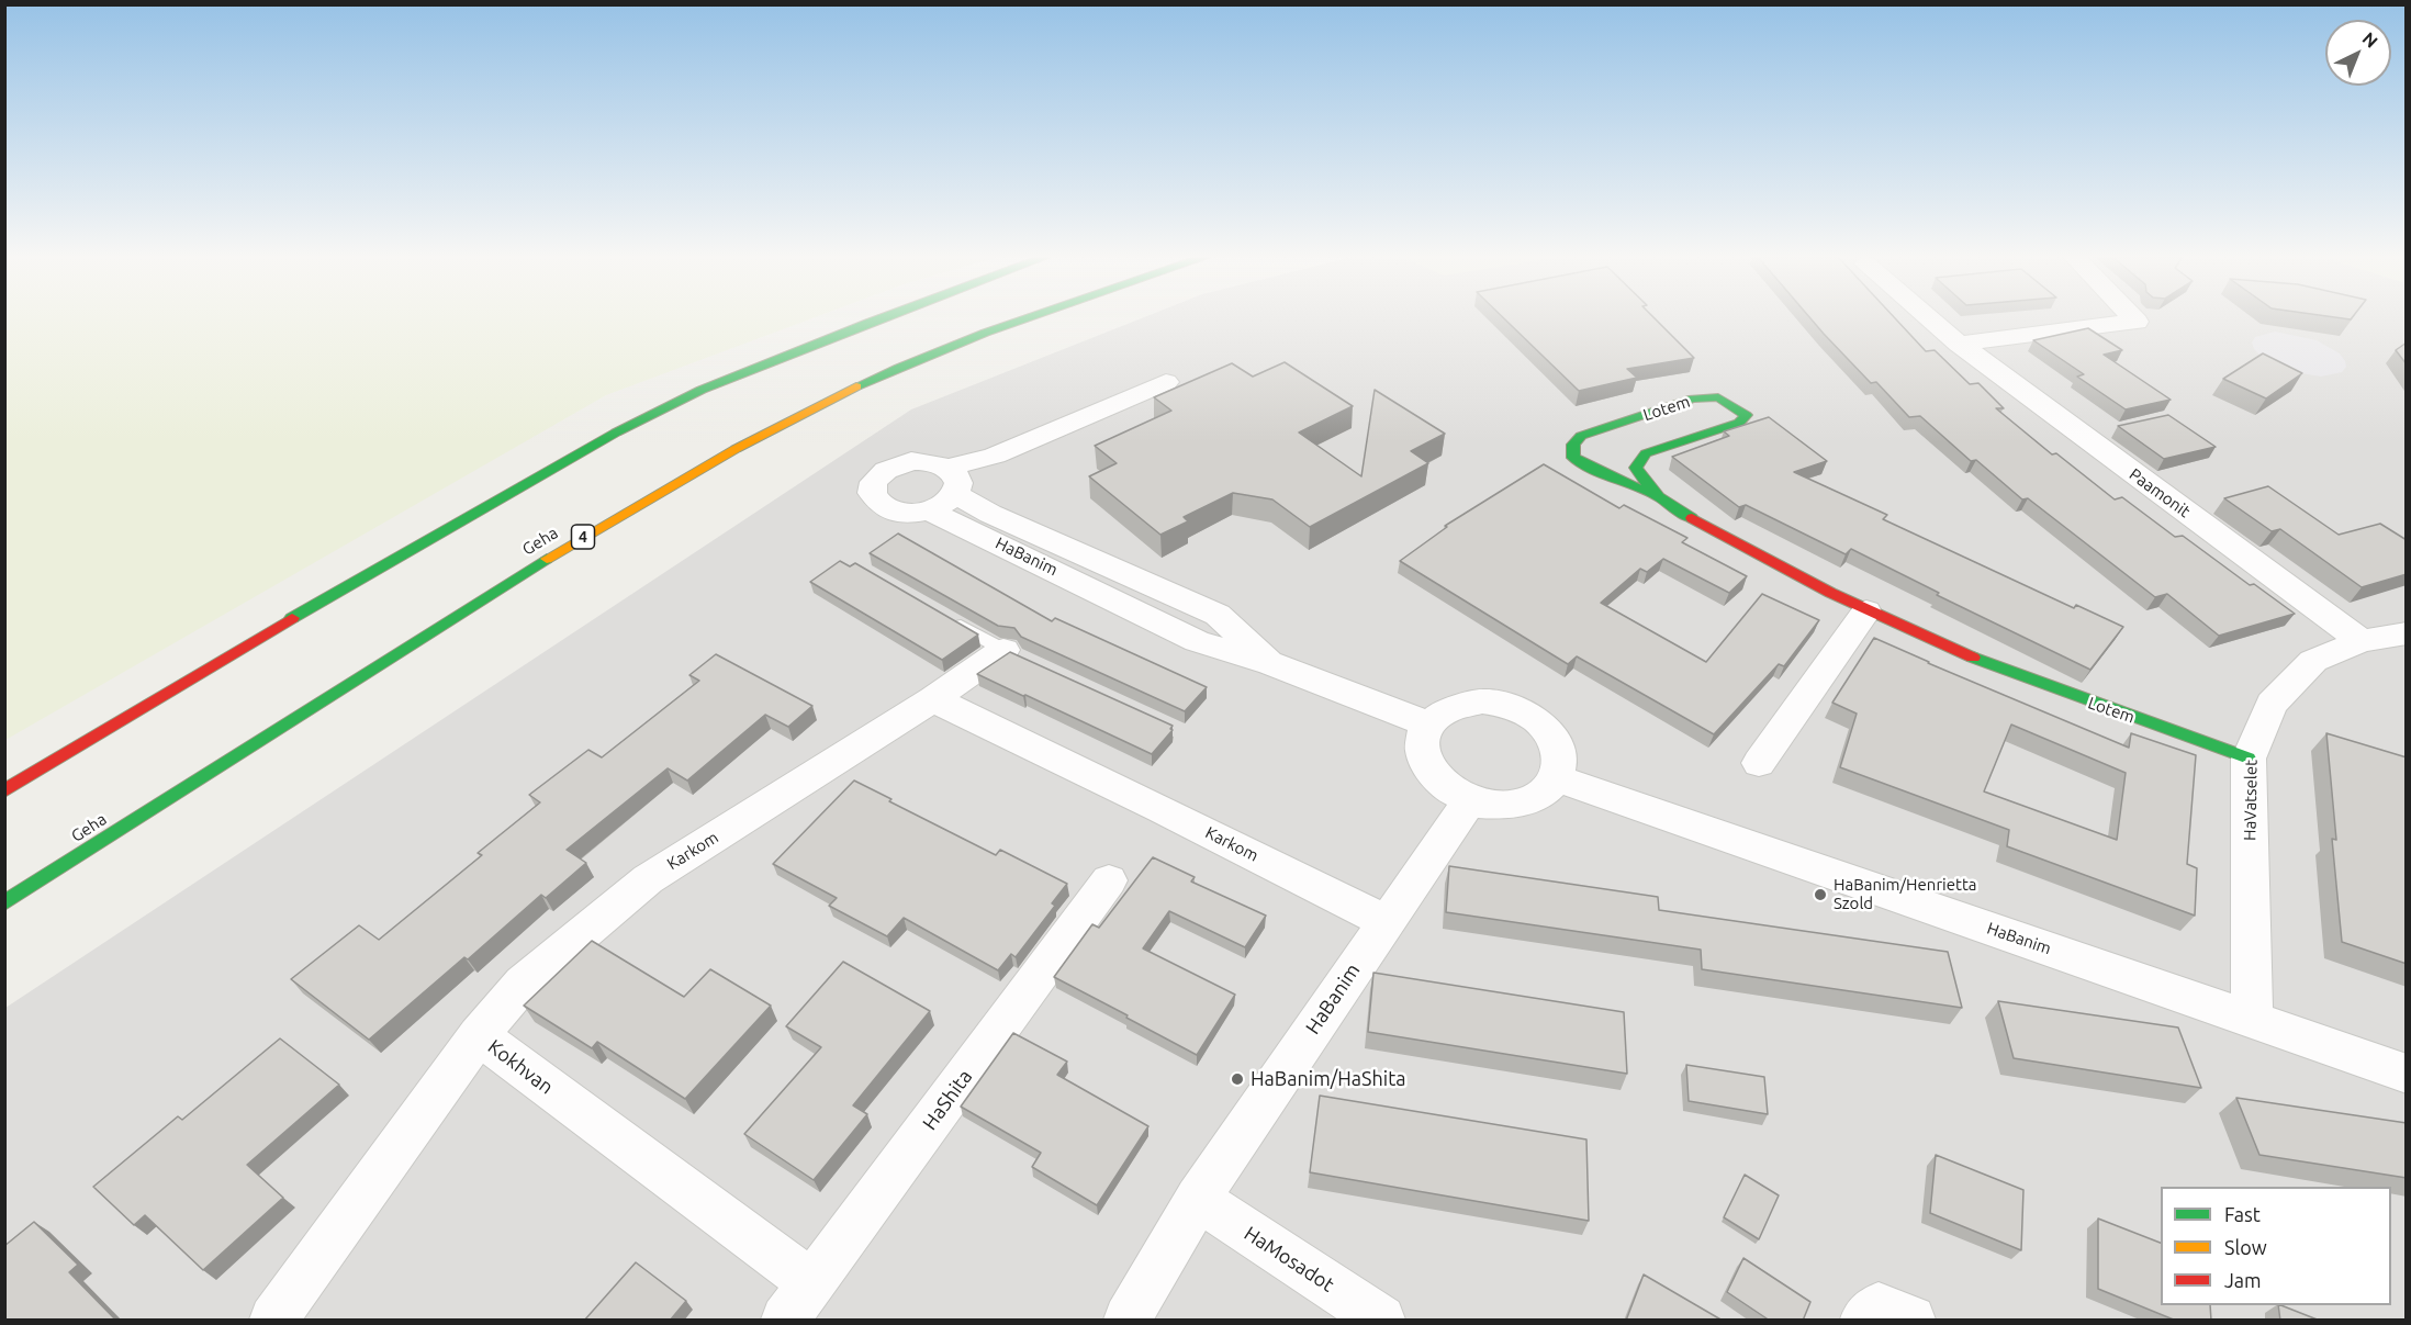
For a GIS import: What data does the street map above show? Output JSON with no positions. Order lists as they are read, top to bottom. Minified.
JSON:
{"streets":{"main road":["Lotem","4","Geha"],"street":["Paamonit","HaBanim","HaVatselet","Karkom","Kokhvan","HaShita","HaMosadot"]},"crossings":[["Lotem","HaVatselet"],["Paamonit","HaVatselet"],["HaBanim","HaVatselet"],["HaBanim","Karkom"],["HaBanim","HaMosadot"],["Karkom","Kokhvan"],["Kokhvan","HaShita"]],"places":["HaBanim/Henrietta Szold","HaBanim/HaShita"],"legend":["Fast","Slow","Jam"],"north":"top right"}
